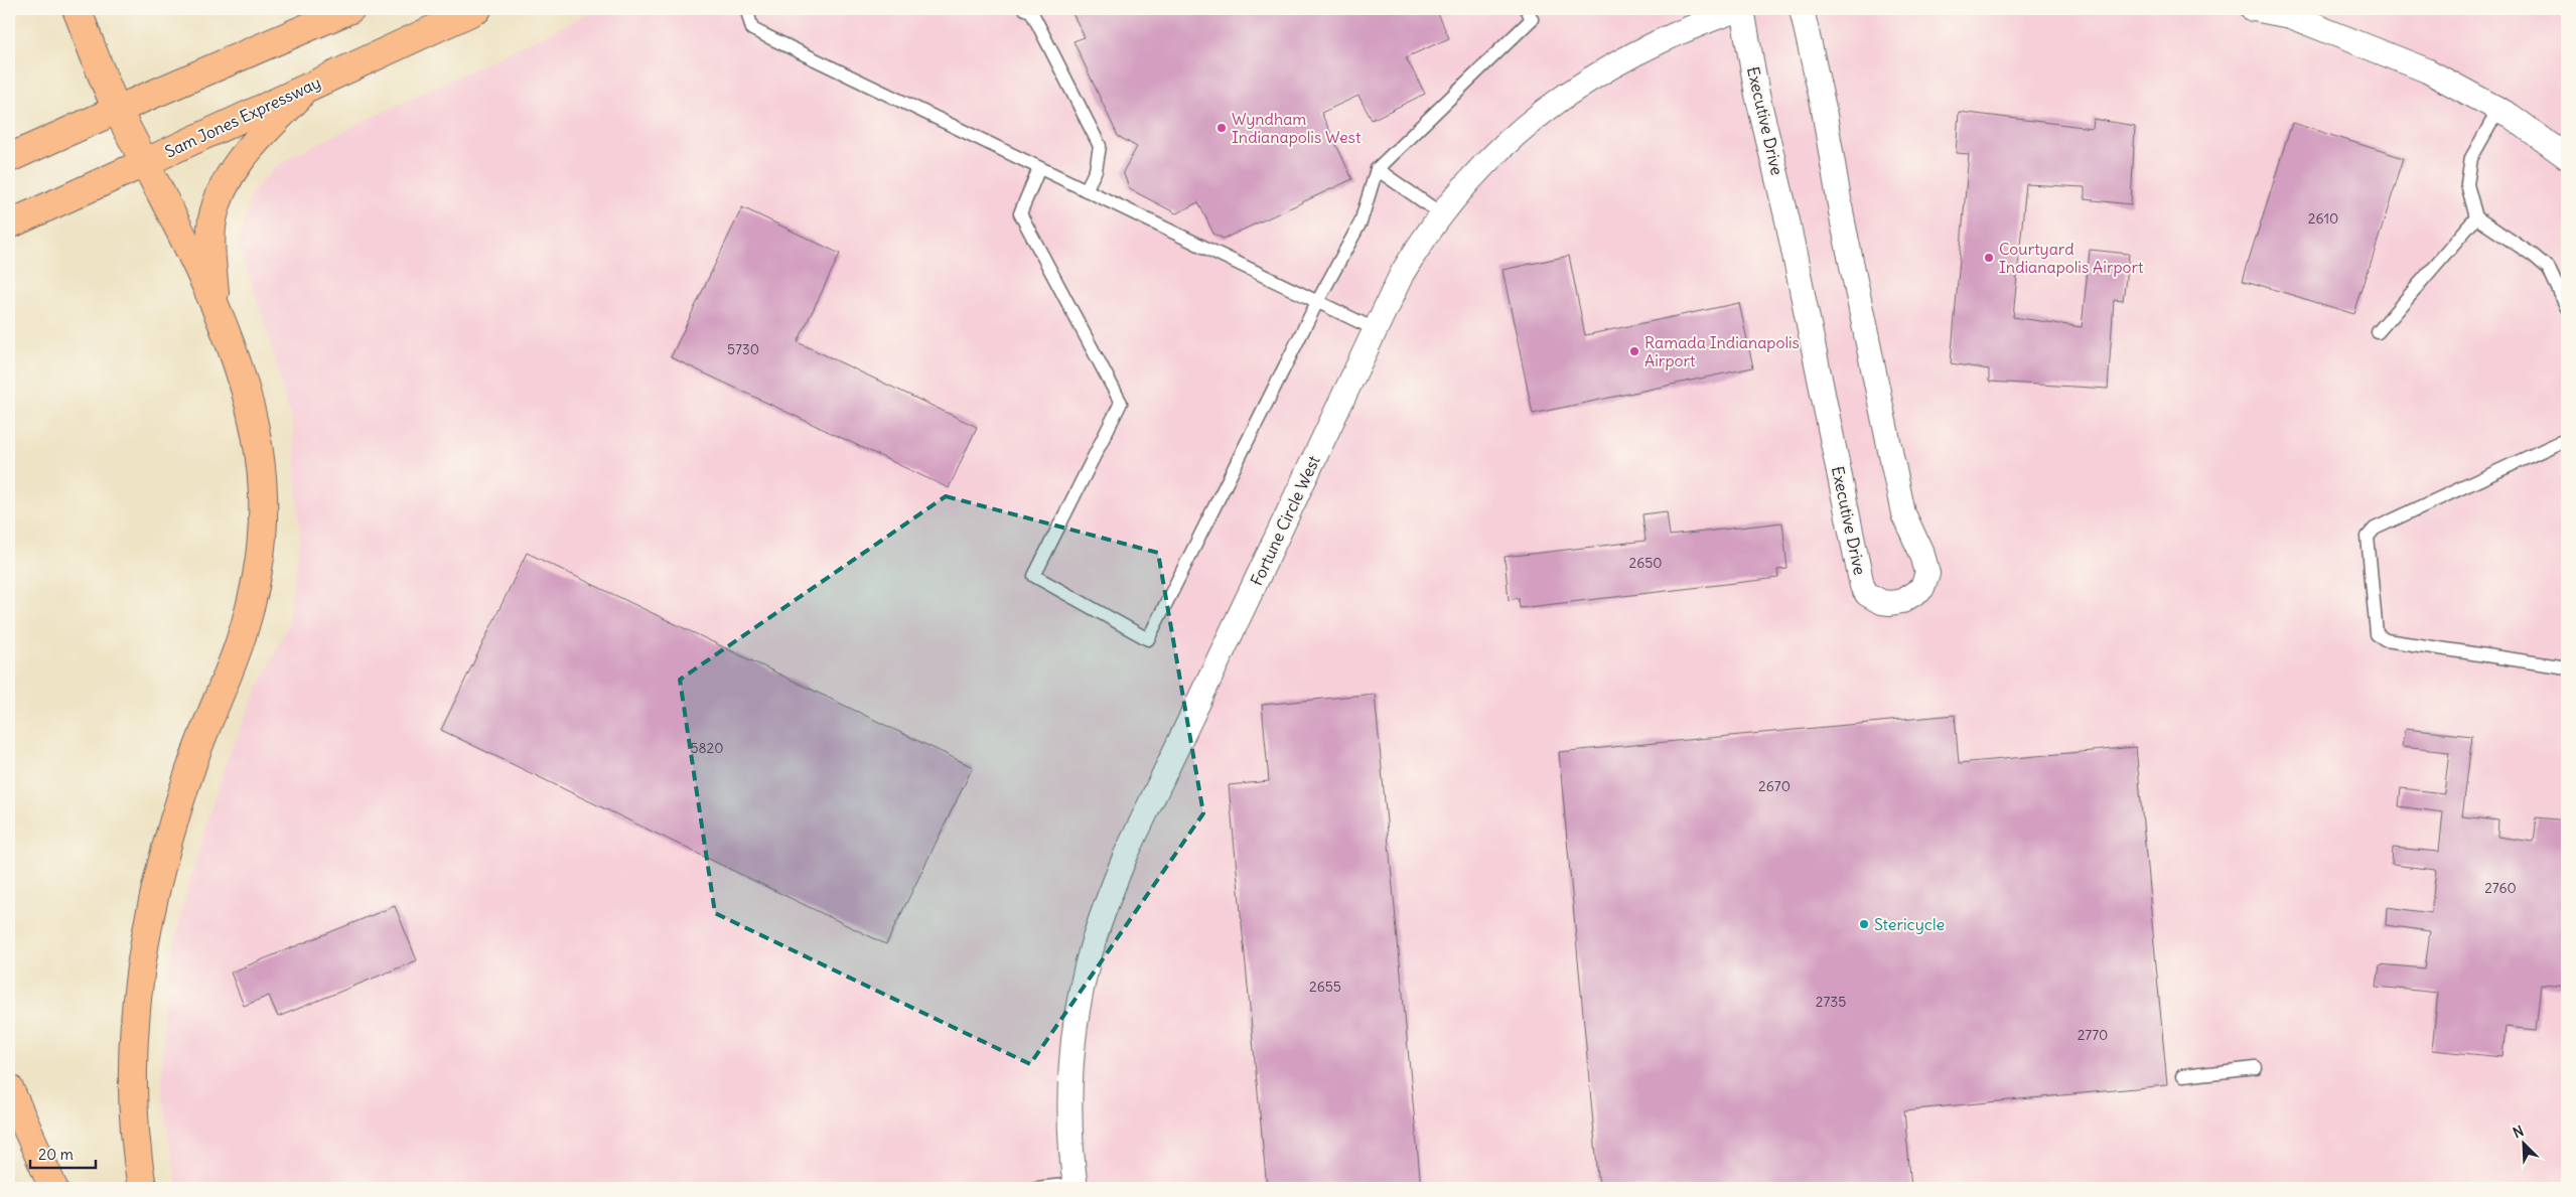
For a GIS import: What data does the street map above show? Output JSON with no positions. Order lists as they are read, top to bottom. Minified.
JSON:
{"streets":{"main road":["Sam Jones Expressway"],"street":["Executive Drive","Fortune Circle West"]},"crossings":[["Executive Drive","Fortune Circle West"]],"places":["Wyndham Indianapolis West","Courtyard Indianapolis Airport","Ramada Indianapolis Airport","Stericycle"],"house_numbers":["2610","5730","2650","5820","2670","2760","2655","2735","2770"],"scale_bar":"20 m","north":"top left"}
